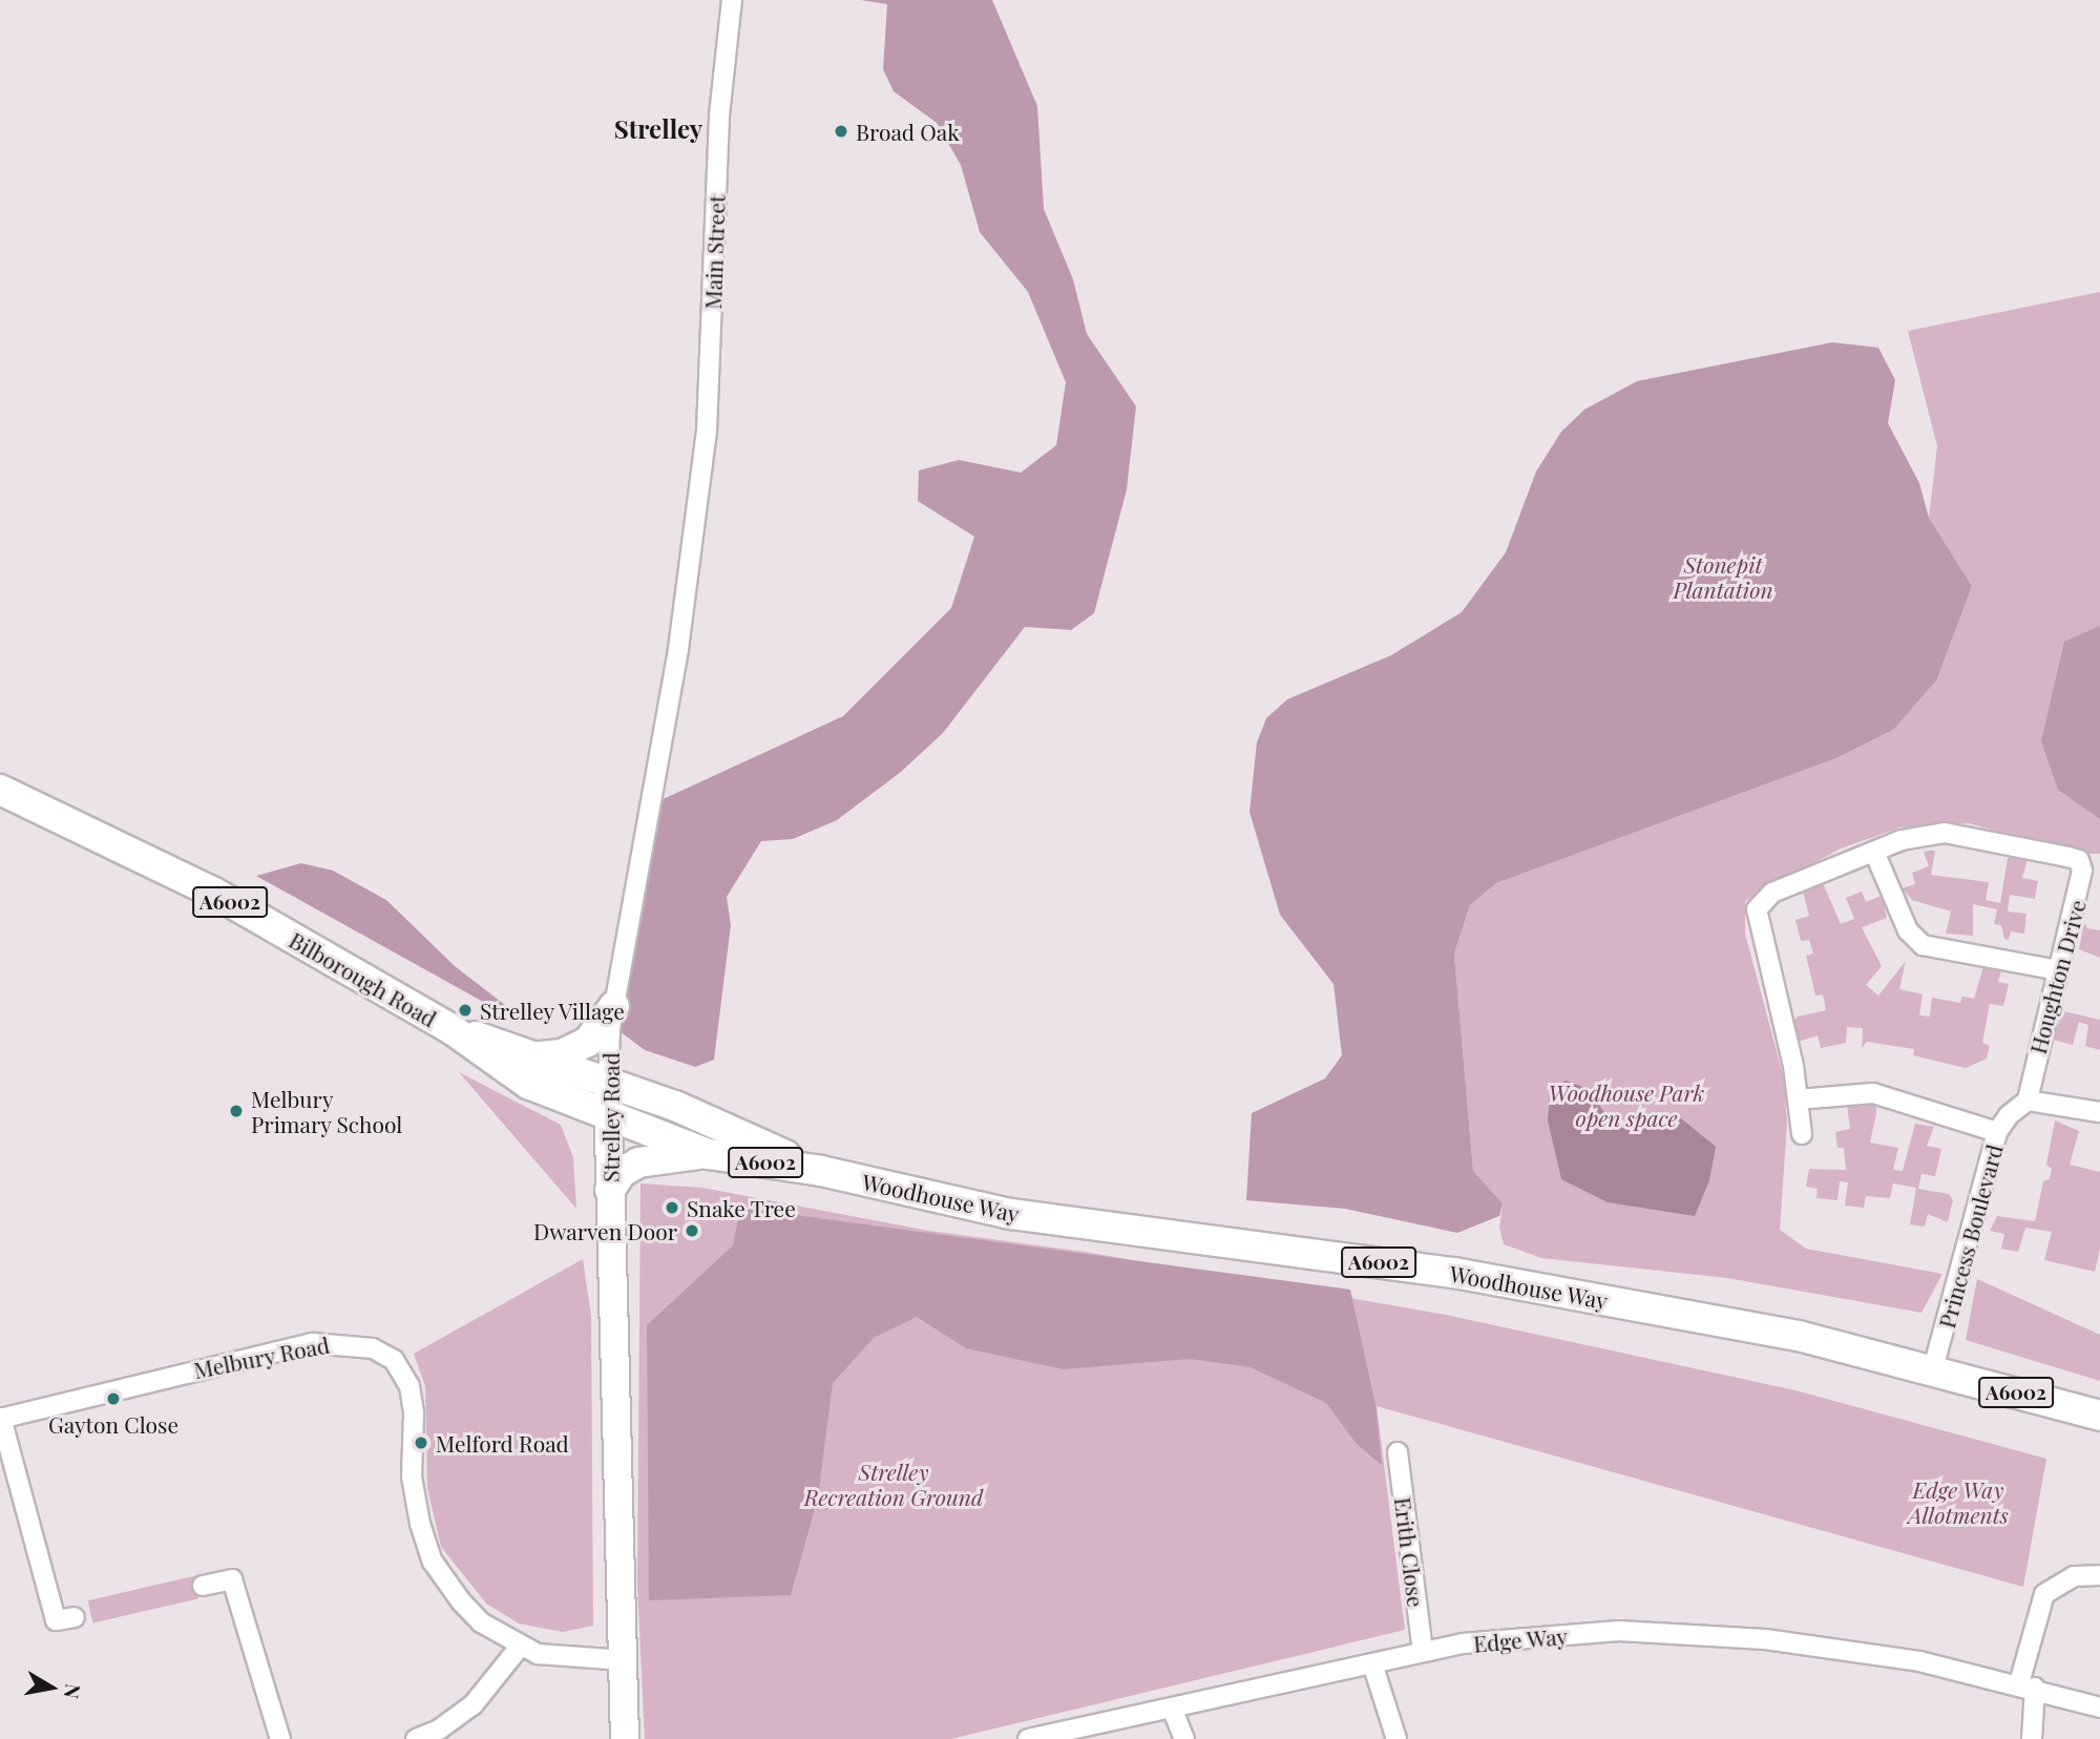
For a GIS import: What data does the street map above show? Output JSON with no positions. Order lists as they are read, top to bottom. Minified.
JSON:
{"streets":{"main road":["A6002","Bilborough Road","Strelley Road","Woodhouse Way"],"street":["Main Street","Houghton Drive","Princess Boulevard","Melbury Road","Erith Close","Edge Way"]},"crossings":[["Main Street","Strelley Road"],["A6002","Strelley Road"],["A6002","Woodhouse Way"],["Houghton Drive","Princess Boulevard"],["Bilborough Road","Strelley Road"],["Bilborough Road","Woodhouse Way"],["Strelley Road","Woodhouse Way"],["Strelley Road","Melbury Road"],["Woodhouse Way","Princess Boulevard"],["Erith Close","Edge Way"]],"districts":["Strelley"],"parks":["Stonepit Plantation","Woodhouse Park open space","Strelley Recreation Ground","Edge Way Allotments"],"places":["Broad Oak","Strelley Village","Melbury Primary School","Snake Tree","Dwarven Door","Gayton Close","Melford Road"],"north":"right"}
